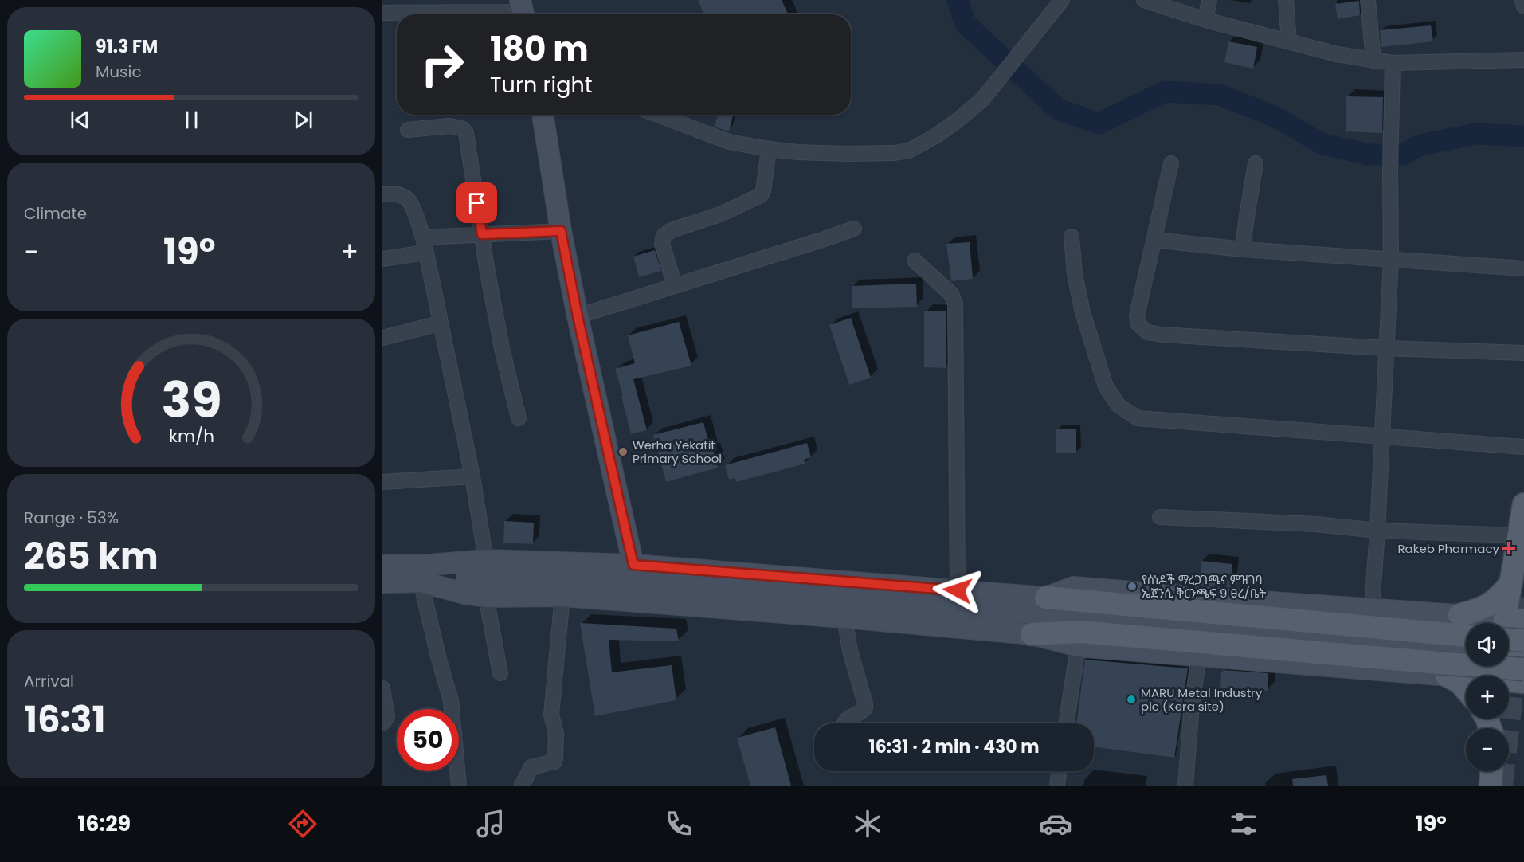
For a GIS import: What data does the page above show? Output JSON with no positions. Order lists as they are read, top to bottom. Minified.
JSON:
{"places":{"other":["Werha Yekatit Primary School","የሰነዶች ማረጋገጫና ምዝገባ ኤጀንሲ ቅርንጫፍ 9 ፀረ/ቤት","MARU Metal Industry plc (Kera site)"],"health":["Rakeb Pharmacy"]},"page":{"turn":["180 m","Turn right"],"song":["91.3 FM","Music"],"tile":["Climate",["Range · 53%","265 km"],["Arrival","16:31"]],"heat":["−","19°","+"],"map_buttons":["+","−"],"limit":"50","trip":"16:31 · 2 min · 430 m","tabs":["16:29","19°"],"gauge":["39","km/h"]}}
